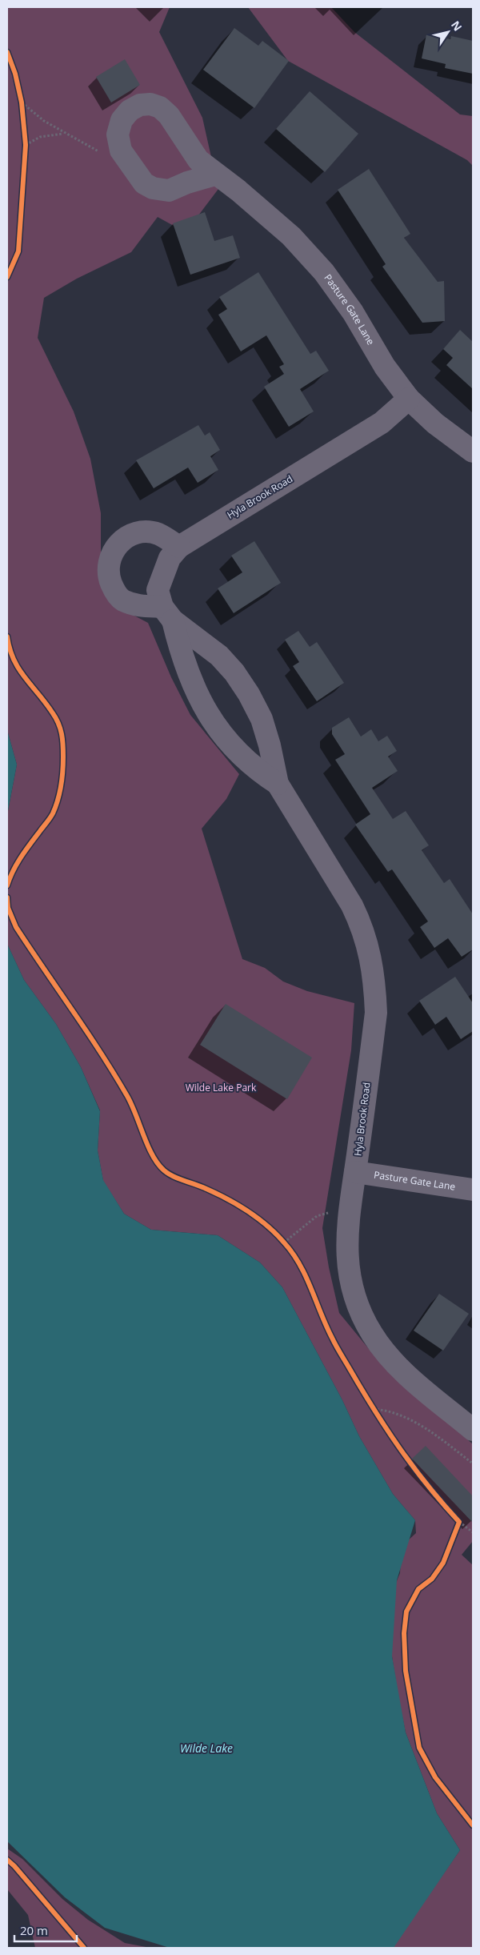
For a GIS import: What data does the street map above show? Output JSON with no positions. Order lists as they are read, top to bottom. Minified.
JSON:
{"streets":{"street":["Pasture Gate Lane","Hyla Brook Road"]},"crossings":[["Pasture Gate Lane","Hyla Brook Road"]],"water":["Wilde Lake"],"parks":["Wilde Lake Park"],"scale_bar":"20 m","north":"top right"}
